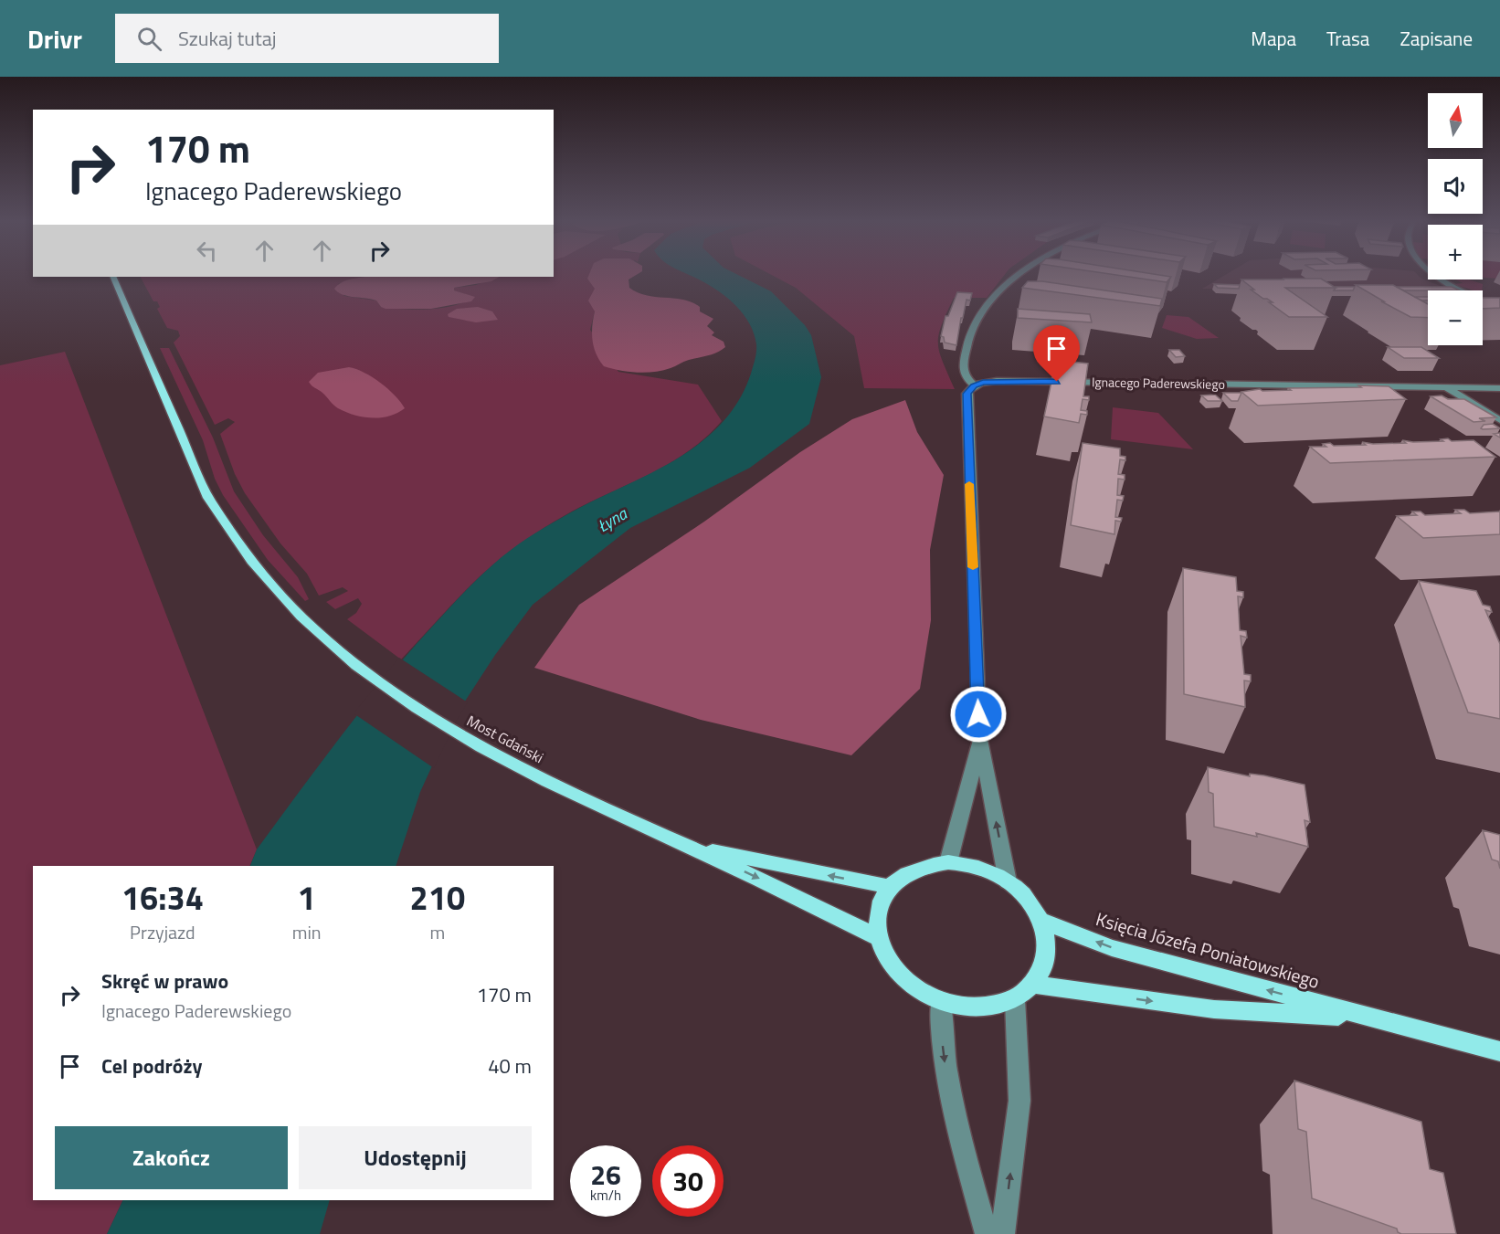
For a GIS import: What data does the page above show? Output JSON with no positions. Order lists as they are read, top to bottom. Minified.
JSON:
{"streets":{"main road":["Most Gdański","Księcia Józefa Poniatowskiego"],"street":["Ignacego Paderewskiego"]},"water":["Łyna"],"north":"top","page":{"header":"Drivr","search":"Szukaj tutaj","nav":["Mapa","Trasa","Zapisane"],"map_buttons":["+","−"],"turn":["170 m","Ignacego Paderewskiego"],"eta":["16:34","Przyjazd","1","min","210","m"],"list":[{"name":"Skręć w prawo","note":"Ignacego Paderewskiego","value":"170 m"},{"name":"Cel podróży","value":"40 m"}],"buttons":["Zakończ","Udostępnij"],"speed":"26 km/h","limit":"30"}}
